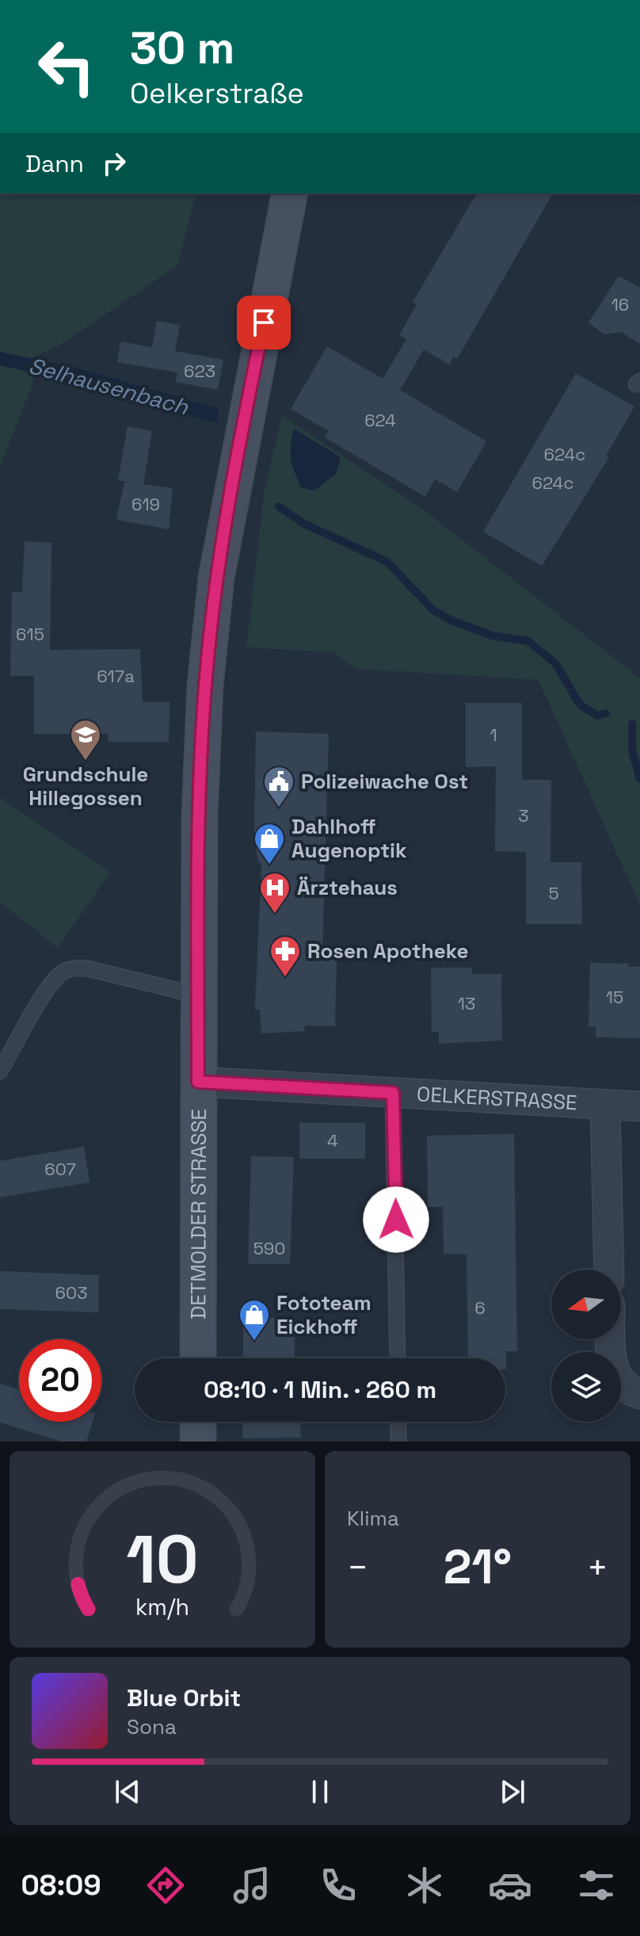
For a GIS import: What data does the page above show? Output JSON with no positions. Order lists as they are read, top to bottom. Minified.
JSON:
{"streets":{"street":["OELKERSTRASSE","DETMOLDER STRASSE"]},"crossings":[["OELKERSTRASSE","DETMOLDER STRASSE"]],"water":["Selhausenbach"],"places":{"school or university":["Grundschule Hillegossen"],"public building":["Polizeiwache Ost"],"shop":["Dahlhoff Augenoptik","Fototeam Eickhoff"],"hospital":["Ärztehaus"],"pharmacy":["Rosen Apotheke"]},"house_numbers":["16","623","624","624c","624c","619","615","617a","1","3","5","15","13","4","607","590","603","6"],"north":"left","page":{"turn":["30 m","Oelkerstraße"],"then":"Dann","limit":"20","trip":"08:10 · 1 Min. · 260 m","tile":"Klima","heat":["−","21°","+"],"song":["Blue Orbit","Sona"],"tabs":"08:09","gauge":["10","km/h"]}}
